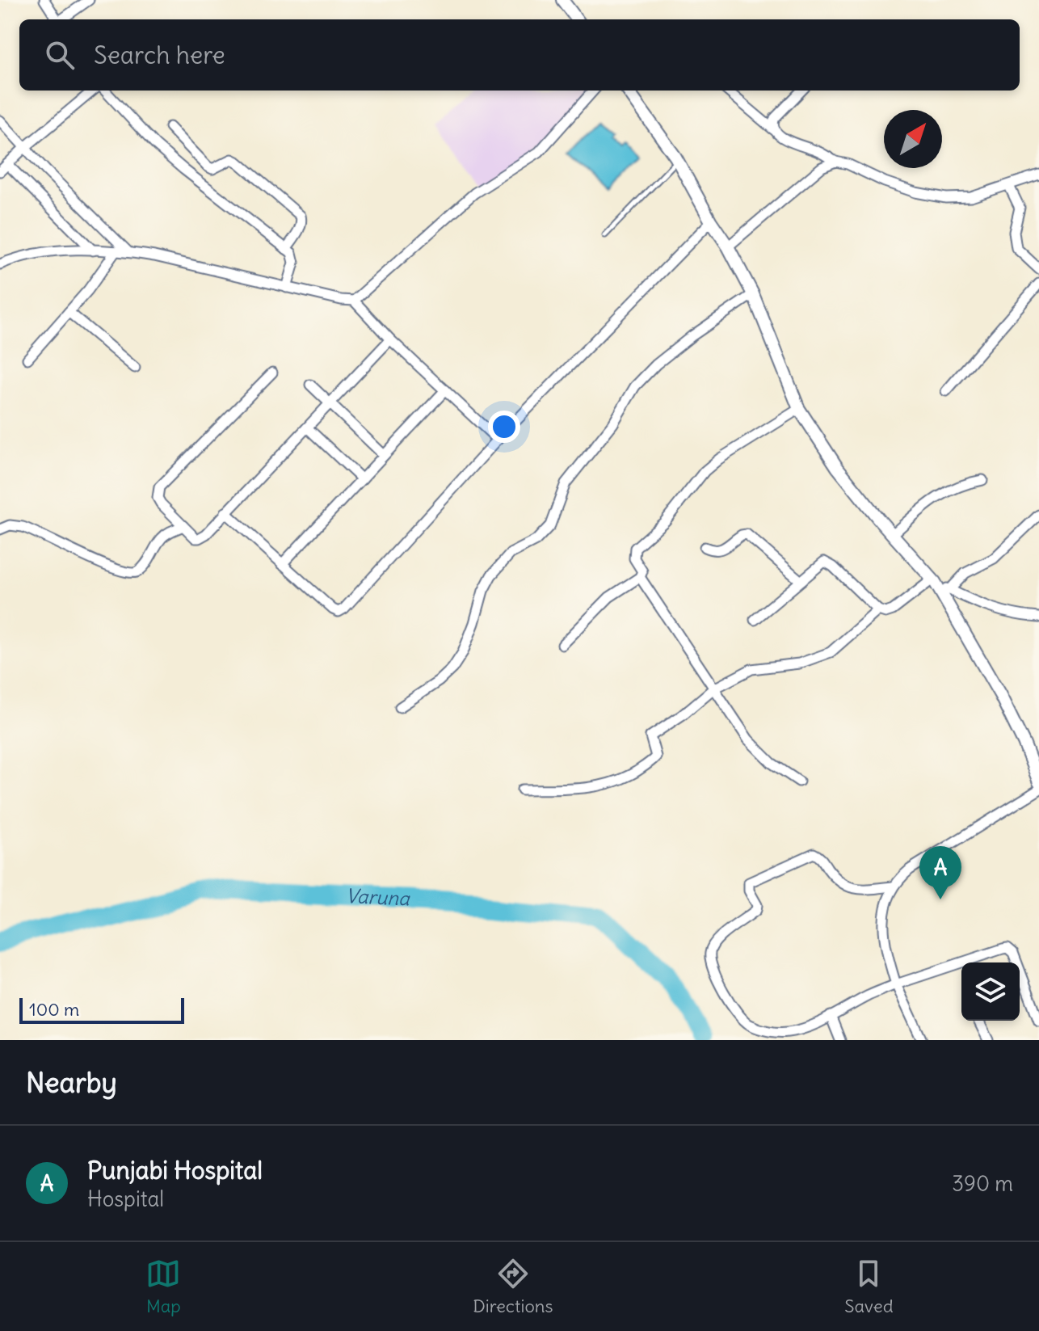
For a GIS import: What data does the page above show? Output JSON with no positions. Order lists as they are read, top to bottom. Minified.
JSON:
{"water":["Varuna"],"scale_bar":"100 m","north":"top right","page":{"search":"Search here","pins":"A","scale":"100 m","heading":"Nearby","list":[{"mark":"A","name":"Punjabi Hospital","note":"Hospital","value":"390 m"}],"nav":["Map","Directions","Saved"]}}
